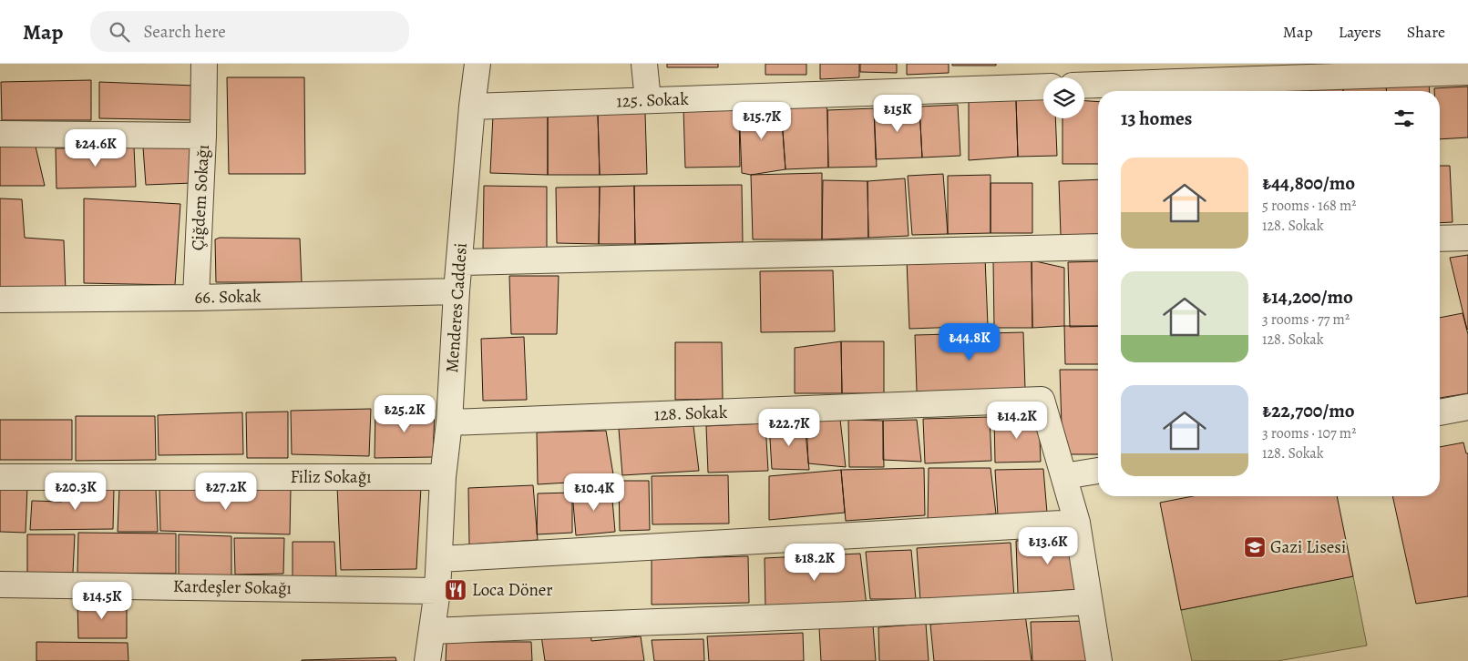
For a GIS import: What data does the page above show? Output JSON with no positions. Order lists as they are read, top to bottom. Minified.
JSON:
{"streets":{"street":["125. Sokak","Çiğdem Sokağı","66. Sokak","Menderes Caddesi","128. Sokak","Filiz Sokağı","Kardeşler Sokağı"]},"crossings":[["125. Sokak","Menderes Caddesi"],["Çiğdem Sokağı","66. Sokak"],["66. Sokak","Menderes Caddesi"],["Menderes Caddesi","128. Sokak"],["Menderes Caddesi","Filiz Sokağı"],["Menderes Caddesi","Kardeşler Sokağı"]],"places":{"school or university":["Gazi Lisesi"],"restaurant":["Loca Döner"]},"page":{"header":"Map","search":"Search here","nav":["Map","Layers","Share"],"heading":"13 homes","price":["₺15K","₺15.7K","₺24.6K","₺44.8K","₺25.2K","₺14.2K","₺22.7K","₺20.3K","₺27.2K","₺10.4K","₺13.6K","₺18.2K","₺14.5K"],"list":[{"name":"₺44,800/mo","note":"5 rooms · 168 m² · 128. Sokak"},{"name":"₺14,200/mo","note":"3 rooms · 77 m² · 128. Sokak"},{"name":"₺22,700/mo","note":"3 rooms · 107 m² · 128. Sokak"}]}}
